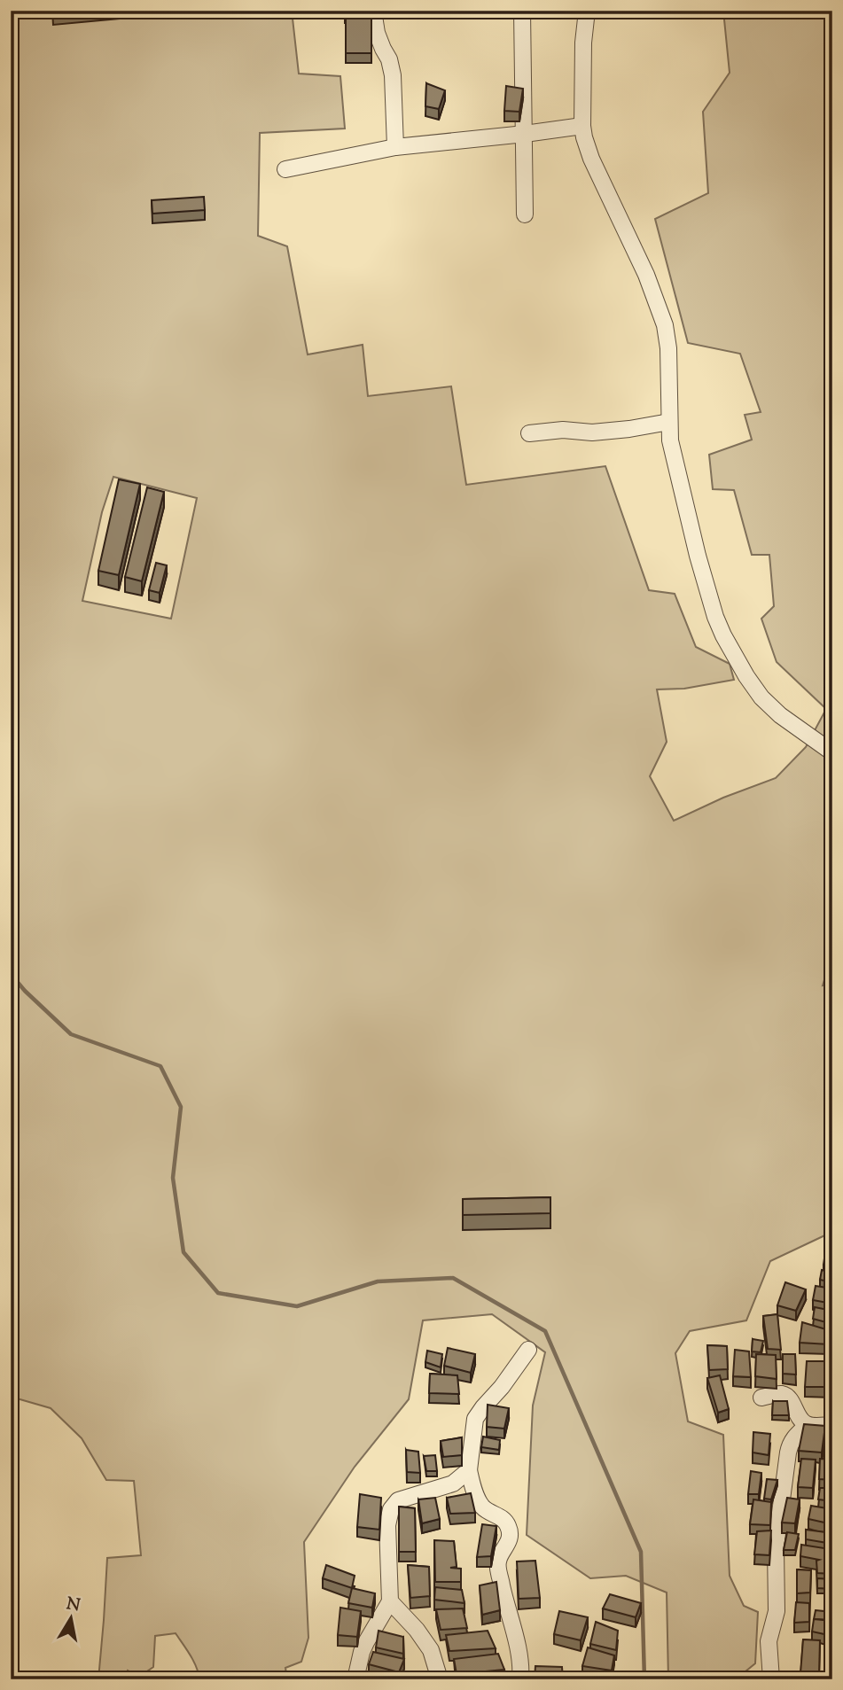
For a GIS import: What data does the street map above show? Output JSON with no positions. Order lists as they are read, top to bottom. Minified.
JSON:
{"north":"top"}
